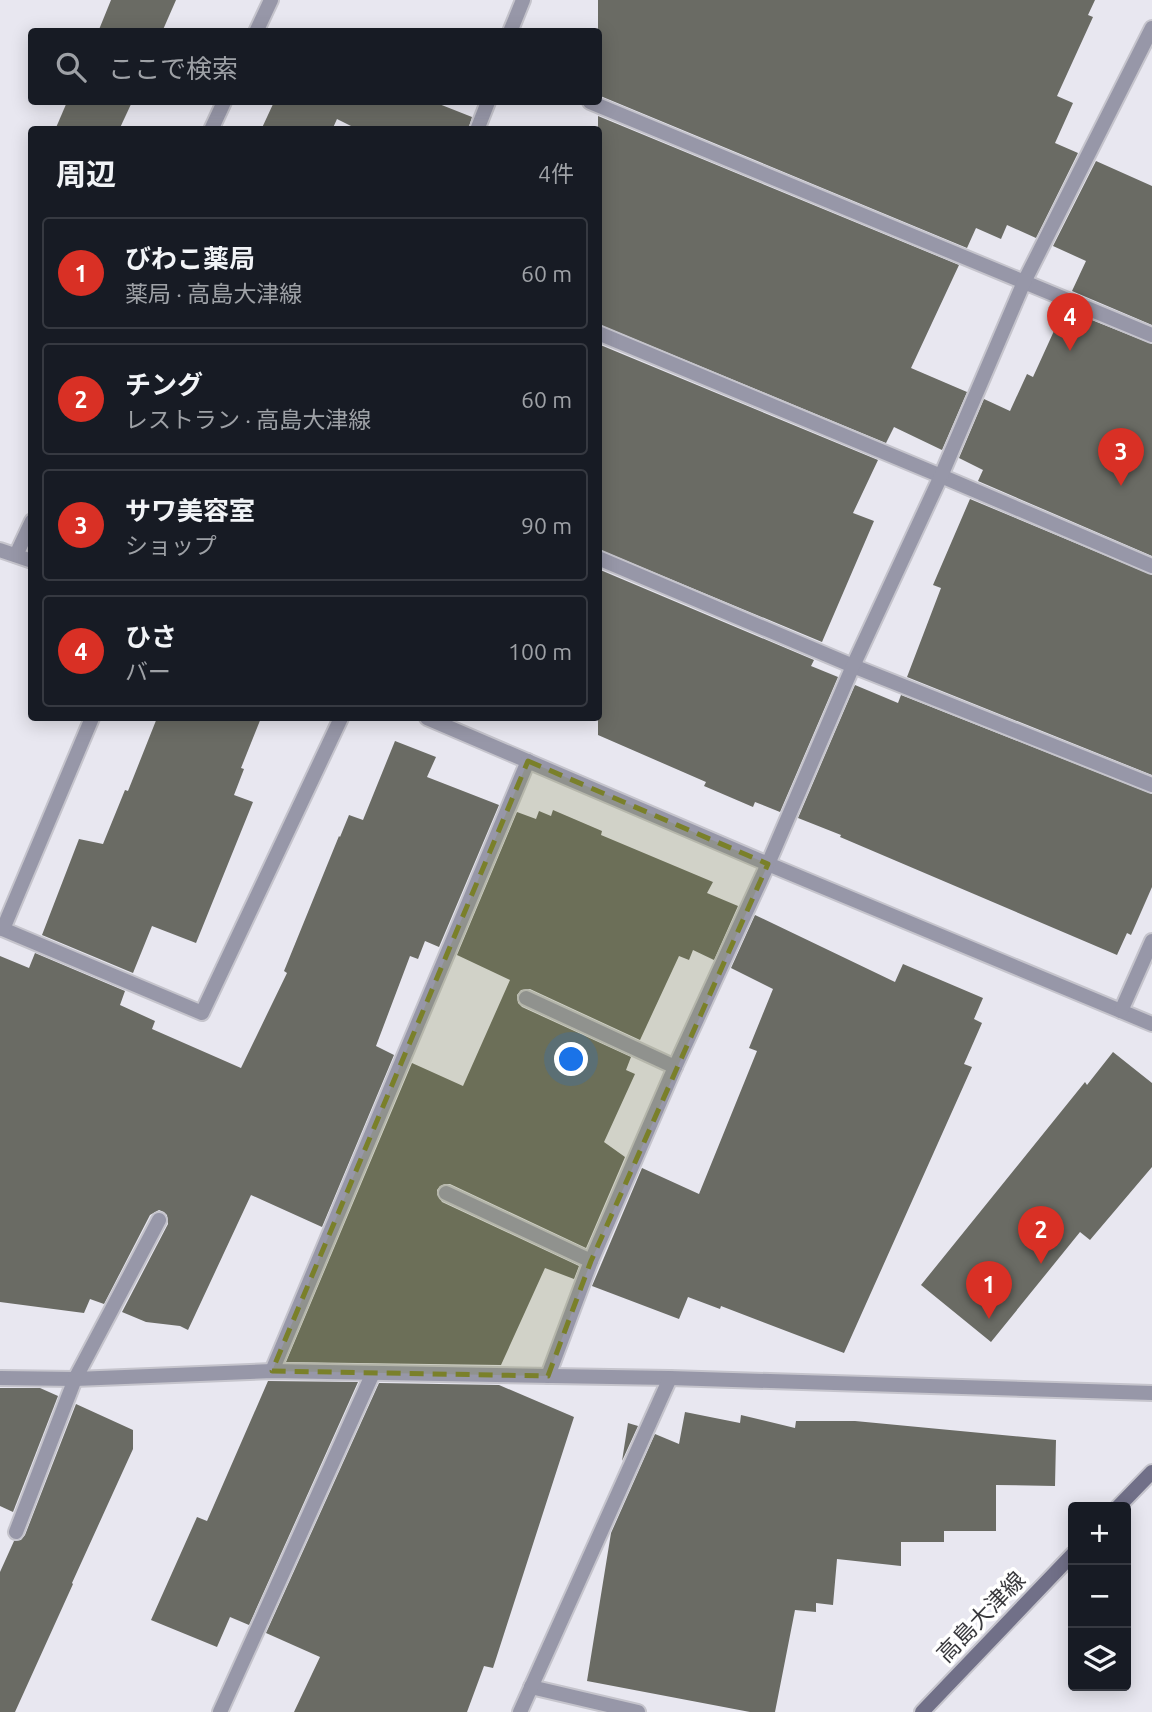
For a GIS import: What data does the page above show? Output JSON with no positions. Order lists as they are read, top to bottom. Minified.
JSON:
{"streets":{"main road":["高島大津線"]},"page":{"search":"ここで検索","heading":["周辺","4件"],"list":[{"mark":"1","name":"びわこ薬局","note":"薬局 · 高島大津線","value":"60 m"},{"mark":"2","name":"チング","note":"レストラン · 高島大津線","value":"60 m"},{"mark":"3","name":"サワ美容室","note":"ショップ","value":"90 m"},{"mark":"4","name":"ひさ","note":"バー","value":"100 m"}],"pins":["4","3","2","1"],"map_buttons":["+","−"]}}
